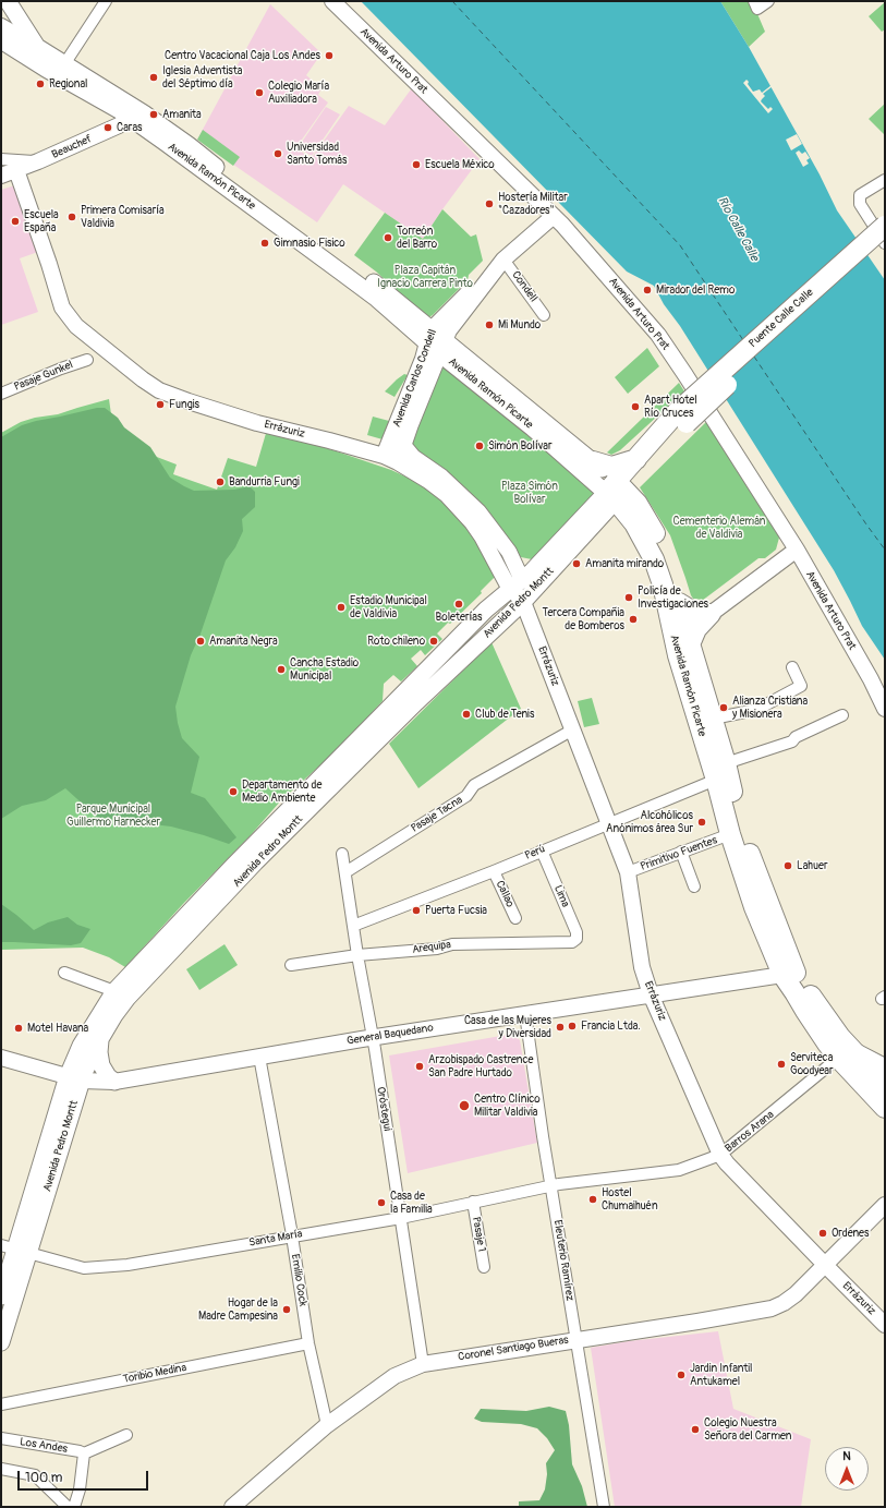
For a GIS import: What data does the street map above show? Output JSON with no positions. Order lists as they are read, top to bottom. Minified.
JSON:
{"streets":{"highway":["Avenida Ramón Picarte","Puente Calle Calle","Avenida Pedro Montt"],"main road":["Avenida Arturo Prat","Beauchef","Avenida Carlos Condell","Errázuriz","General Baquedano","Coronel Santiago Bueras"],"street":["Condell","Pasaje Gunkel","Pasaje Tacna","Perú","Primitivo Fuentes","Callao","Lima","Arequipa","Oróstegui","Barros Arana","Pasaje 1","Santa María","Eleuterio Ramírez","Emilio Cock","Toribio Medina","Los Andes"]},"crossings":[["Avenida Arturo Prat","Avenida Carlos Condell"],["Beauchef","Avenida Ramón Picarte"],["Beauchef","Errázuriz"],["Avenida Ramón Picarte","Avenida Carlos Condell"],["Avenida Ramón Picarte","Avenida Pedro Montt"],["Avenida Ramón Picarte","Perú"],["Avenida Ramón Picarte","Primitivo Fuentes"],["Avenida Ramón Picarte","General Baquedano"],["Avenida Ramón Picarte","Barros Arana"],["Condell","Avenida Carlos Condell"],["Puente Calle Calle","Avenida Pedro Montt"],["Avenida Carlos Condell","Errázuriz"],["Errázuriz","Avenida Pedro Montt"],["Errázuriz","Pasaje Tacna"],["Errázuriz","Perú"],["Errázuriz","Primitivo Fuentes"],["Errázuriz","General Baquedano"],["Errázuriz","Barros Arana"],["Errázuriz","Coronel Santiago Bueras"],["Avenida Pedro Montt","General Baquedano"],["Avenida Pedro Montt","Santa María"],["Pasaje Tacna","Oróstegui"],["Perú","Callao"],["Perú","Lima"],["Perú","Oróstegui"],["Lima","Arequipa"],["Arequipa","Oróstegui"],["General Baquedano","Oróstegui"],["General Baquedano","Eleuterio Ramírez"],["General Baquedano","Emilio Cock"],["Oróstegui","Santa María"],["Oróstegui","Coronel Santiago Bueras"],["Barros Arana","Santa María"],["Barros Arana","Eleuterio Ramírez"],["Pasaje 1","Santa María"],["Santa María","Eleuterio Ramírez"],["Santa María","Emilio Cock"],["Eleuterio Ramírez","Coronel Santiago Bueras"],["Emilio Cock","Coronel Santiago Bueras"],["Emilio Cock","Toribio Medina"]],"water":["Río Calle Calle"],"parks":["Plaza Capitán Ignacio Carrera Pinto","Plaza Simón Bolívar","Cementerio Alemán de Valdivia","Parque Municipal Guillermo Harnecker"],"places":["Centro Vacacional Caja Los Andes","Iglesia Adventista del Séptimo día","Regional","Colegio María Auxiliadora","Amanita","Caras","Universidad Santo Tomás","Escuela México","Hostería Militar \"Cazadores\"","Primera Comisaría Valdivia","Escuela España","Torreón del Barro","Gimnasio Fisico","Mirador del Remo","Mi Mundo","Fungis","Apart Hotel Río Cruces","Simón Bolívar","Bandurria Fungi","Amanita mirando","Policía de Investigaciones","Boleterías","Estadio Municipal de Valdivia","Tercera Compañia de Bomberos","Amanita Negra","Roto chileno","Cancha Estadio Municipal","Alianza Cristiana y Misionera","Club de Tenis","Departamento de Medio Ambiente","Alcohólicos Anónimos área Sur","Lahuer","Puerta Fucsia","Francia Ltda.","Casa de las Mujeres y Diversidad","Motel Havana","Serviteca Goodyear","Arzobispado Castrence San Padre Hurtado","Centro Clínico Militar Valdivia","Hostel Chumaihuén","Casa de la Familia","Ordenes","Hogar de la Madre Campesina","Jardin Infantil Antukamel","Colegio Nuestra Señora del Carmen"],"scale_bar":"100 m","north":"top"}
